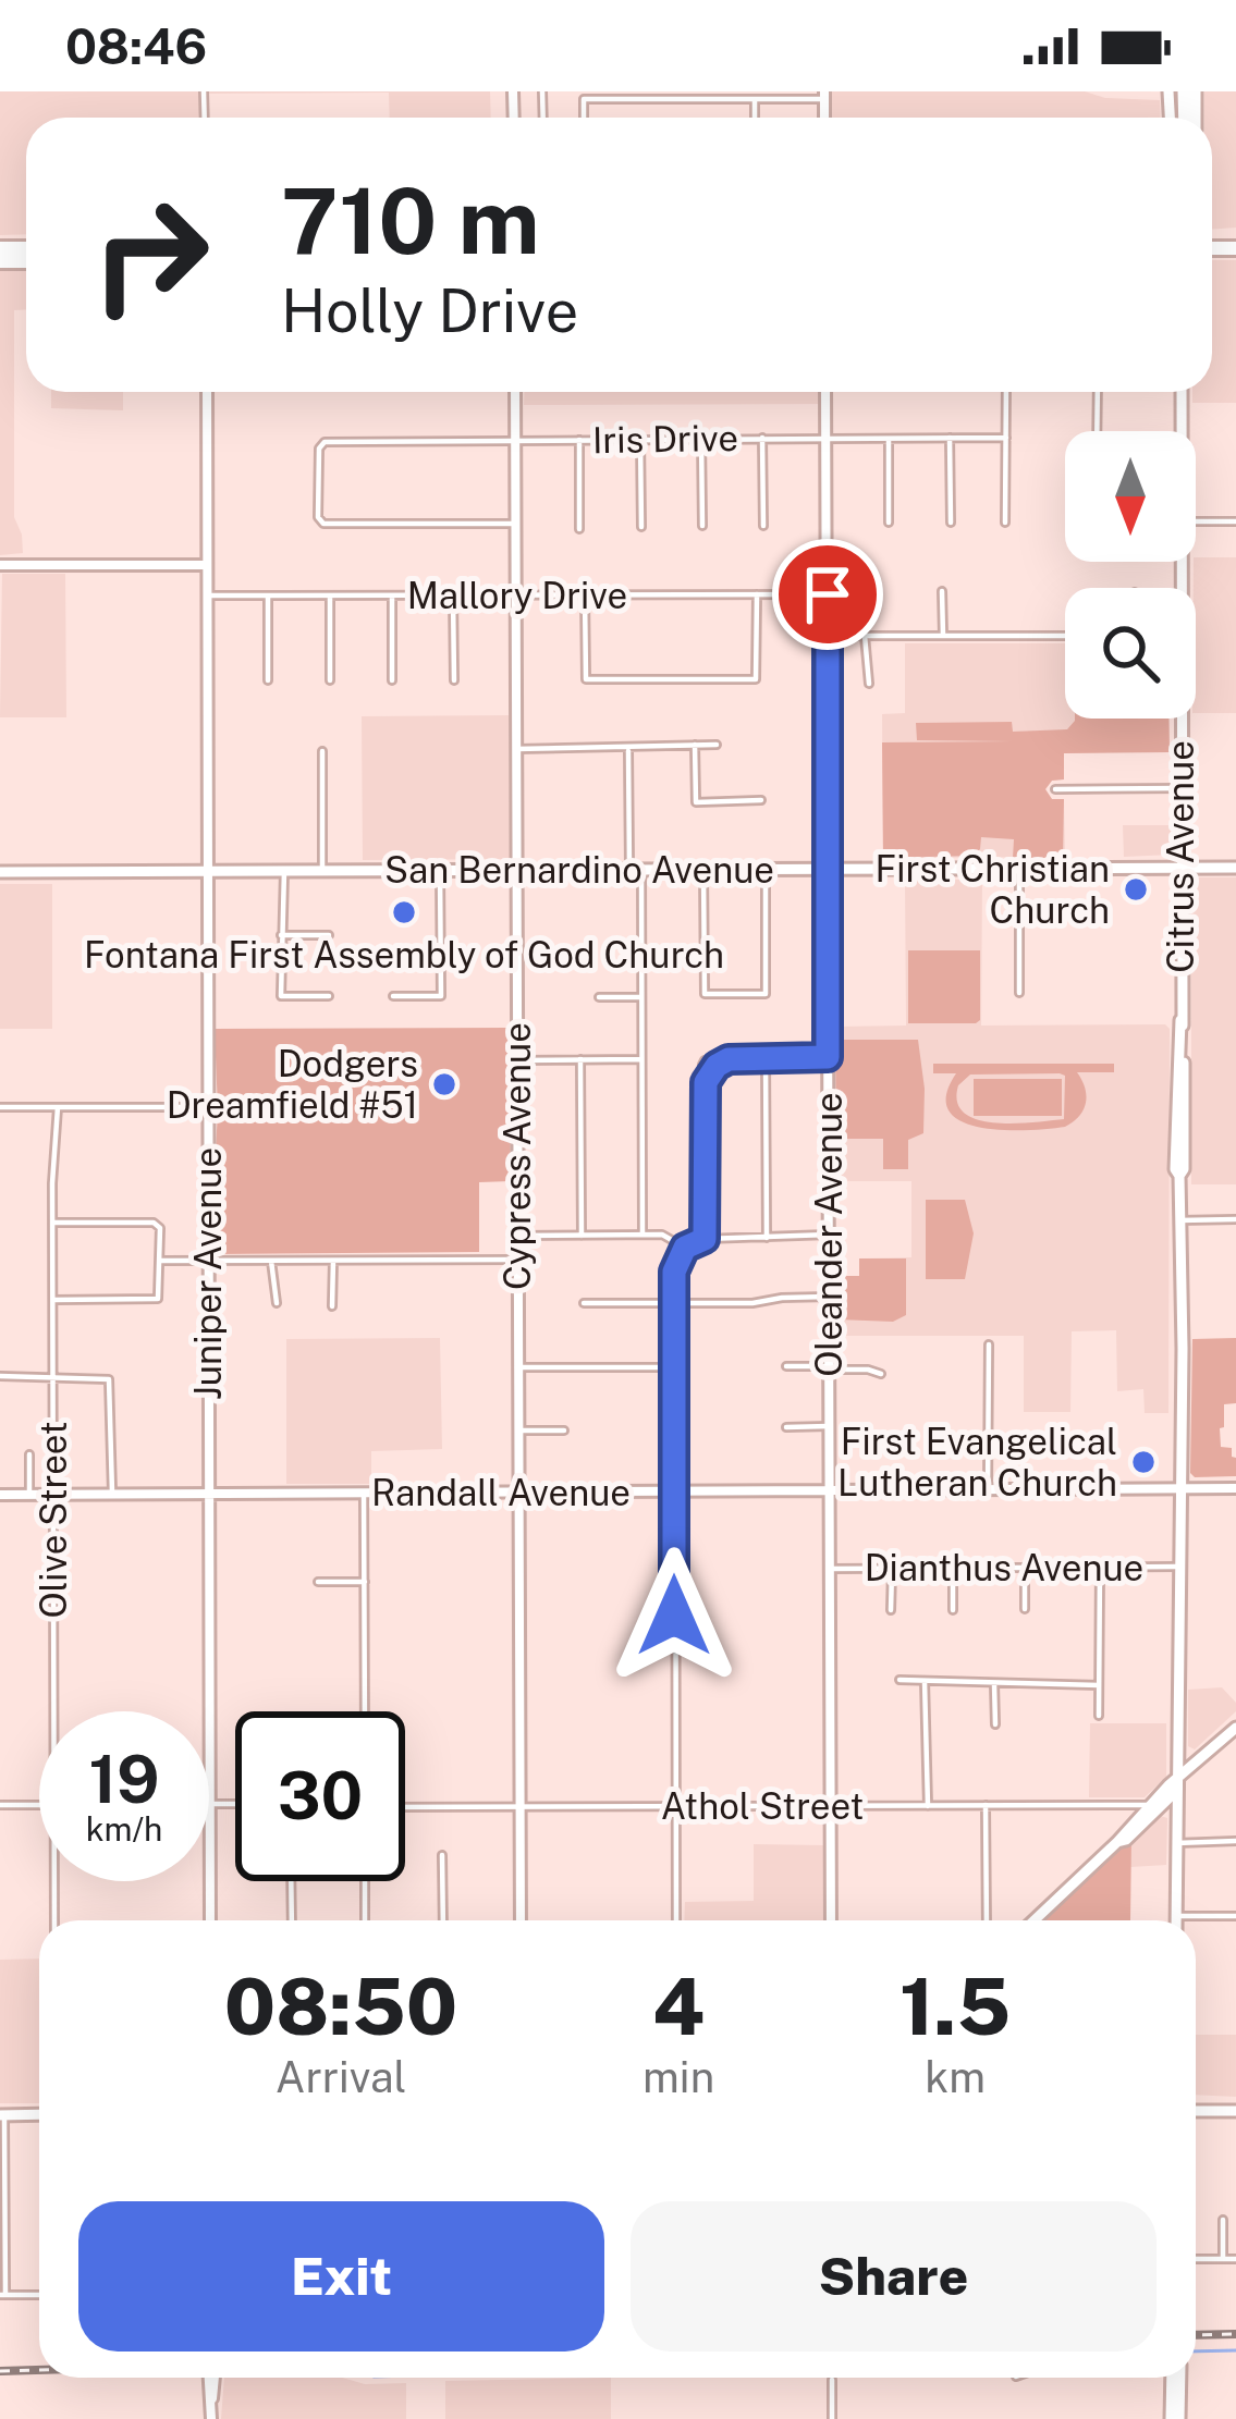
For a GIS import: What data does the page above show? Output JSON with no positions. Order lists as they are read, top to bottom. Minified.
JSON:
{"streets":{"main road":["Citrus Avenue","San Bernardino Avenue"],"street":["Iris Drive","Mallory Drive","Cypress Avenue","Oleander Avenue","Juniper Avenue","Randall Avenue","Olive Street","Dianthus Avenue","Athol Street"]},"crossings":[["Iris Drive","Cypress Avenue"],["Iris Drive","Oleander Avenue"],["Mallory Drive","Cypress Avenue"],["Mallory Drive","Oleander Avenue"],["Mallory Drive","Juniper Avenue"],["Citrus Avenue","San Bernardino Avenue"],["Citrus Avenue","Randall Avenue"],["Citrus Avenue","Dianthus Avenue"],["San Bernardino Avenue","Cypress Avenue"],["San Bernardino Avenue","Oleander Avenue"],["San Bernardino Avenue","Juniper Avenue"],["Cypress Avenue","Randall Avenue"],["Cypress Avenue","Athol Street"],["Oleander Avenue","Randall Avenue"],["Oleander Avenue","Dianthus Avenue"],["Oleander Avenue","Athol Street"],["Juniper Avenue","Randall Avenue"],["Randall Avenue","Olive Street"]],"places":["First Christian Church","Fontana First Assembly of God Church","Dodgers Dreamfield #51","First Evangelical Lutheran Church"],"north":"bottom","page":{"status":"08:46","turn":["710 m","Holly Drive"],"speed":"19 km/h","limit":"30","eta":["08:50","Arrival","4","min","1.5","km"],"buttons":["Exit","Share"]}}
